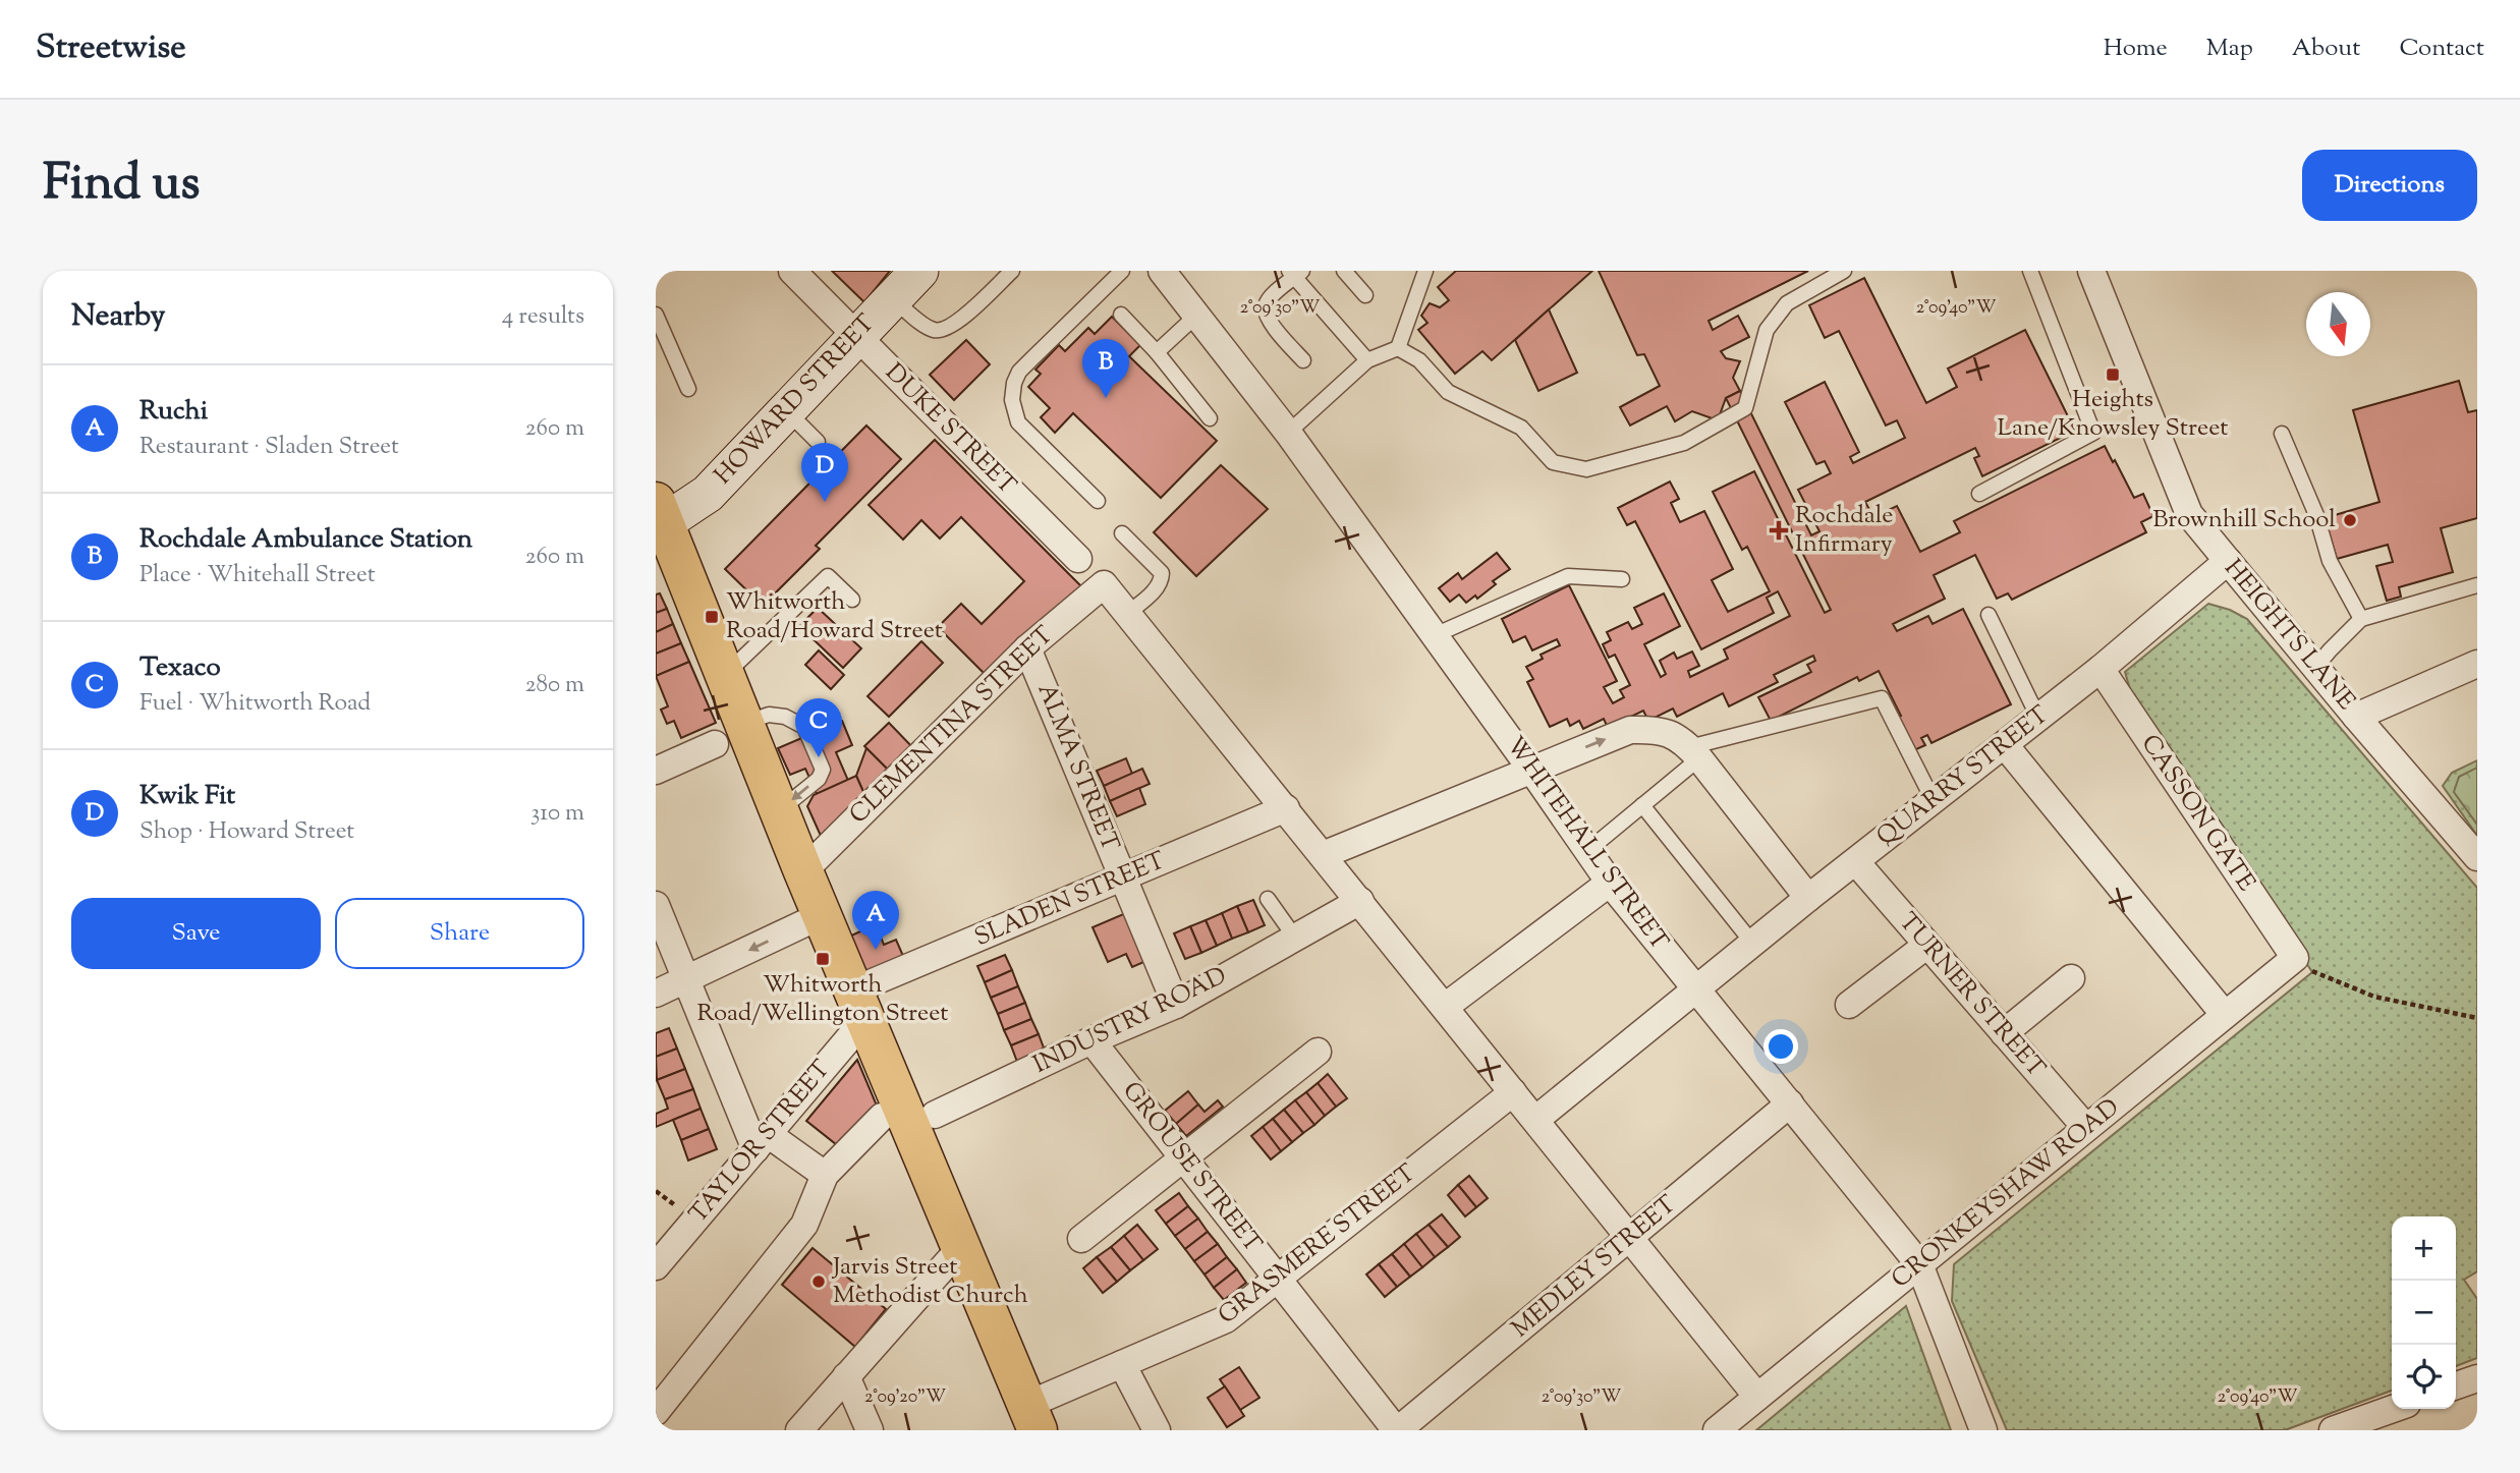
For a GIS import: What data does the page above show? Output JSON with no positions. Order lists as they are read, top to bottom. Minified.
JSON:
{"streets":{"street":["HOWARD STREET","DUKE STREET","HEIGHTS LANE","CLEMENTINA STREET","ALMA STREET","QUARRY STREET","CASSON GATE","WHITEHALL STREET","SLADEN STREET","TURNER STREET","INDUSTRY ROAD","TAYLOR STREET","GROUSE STREET","CRONKEYSHAW ROAD","GRASMERE STREET","MEDLEY STREET"]},"crossings":[["HOWARD STREET","DUKE STREET"],["HEIGHTS LANE","QUARRY STREET"],["CLEMENTINA STREET","ALMA STREET"],["ALMA STREET","SLADEN STREET"],["ALMA STREET","INDUSTRY ROAD"],["QUARRY STREET","CASSON GATE"],["QUARRY STREET","WHITEHALL STREET"],["QUARRY STREET","TURNER STREET"],["CASSON GATE","CRONKEYSHAW ROAD"],["WHITEHALL STREET","CRONKEYSHAW ROAD"],["WHITEHALL STREET","MEDLEY STREET"],["SLADEN STREET","TAYLOR STREET"],["TURNER STREET","CRONKEYSHAW ROAD"],["INDUSTRY ROAD","GROUSE STREET"],["GROUSE STREET","GRASMERE STREET"],["GROUSE STREET","MEDLEY STREET"]],"places":{"transit":["Heights Lane/Knowsley Street","Whitworth Road/Howard Street","Whitworth Road/Wellington Street"],"other":["Brownhill School","Jarvis Street Methodist Church"],"health":["Rochdale Infirmary"]},"north":"bottom","page":{"header":"Streetwise","nav":["Home","Map","About","Contact"],"title":"Find us","buttons":["Directions",["Save","Share"]],"heading":["Nearby","4 results"],"pins":["B","D","C","A"],"list":[{"mark":"A","name":"Ruchi","note":"Restaurant · Sladen Street","value":"260 m"},{"mark":"B","name":"Rochdale Ambulance Station","note":"Place · Whitehall Street","value":"260 m"},{"mark":"C","name":"Texaco","note":"Fuel · Whitworth Road","value":"280 m"},{"mark":"D","name":"Kwik Fit","note":"Shop · Howard Street","value":"310 m"}],"map_buttons":["+","−"]},"coordinates":["2°09'30\"W","2°09'40\"W","2°09'20\"W"]}
